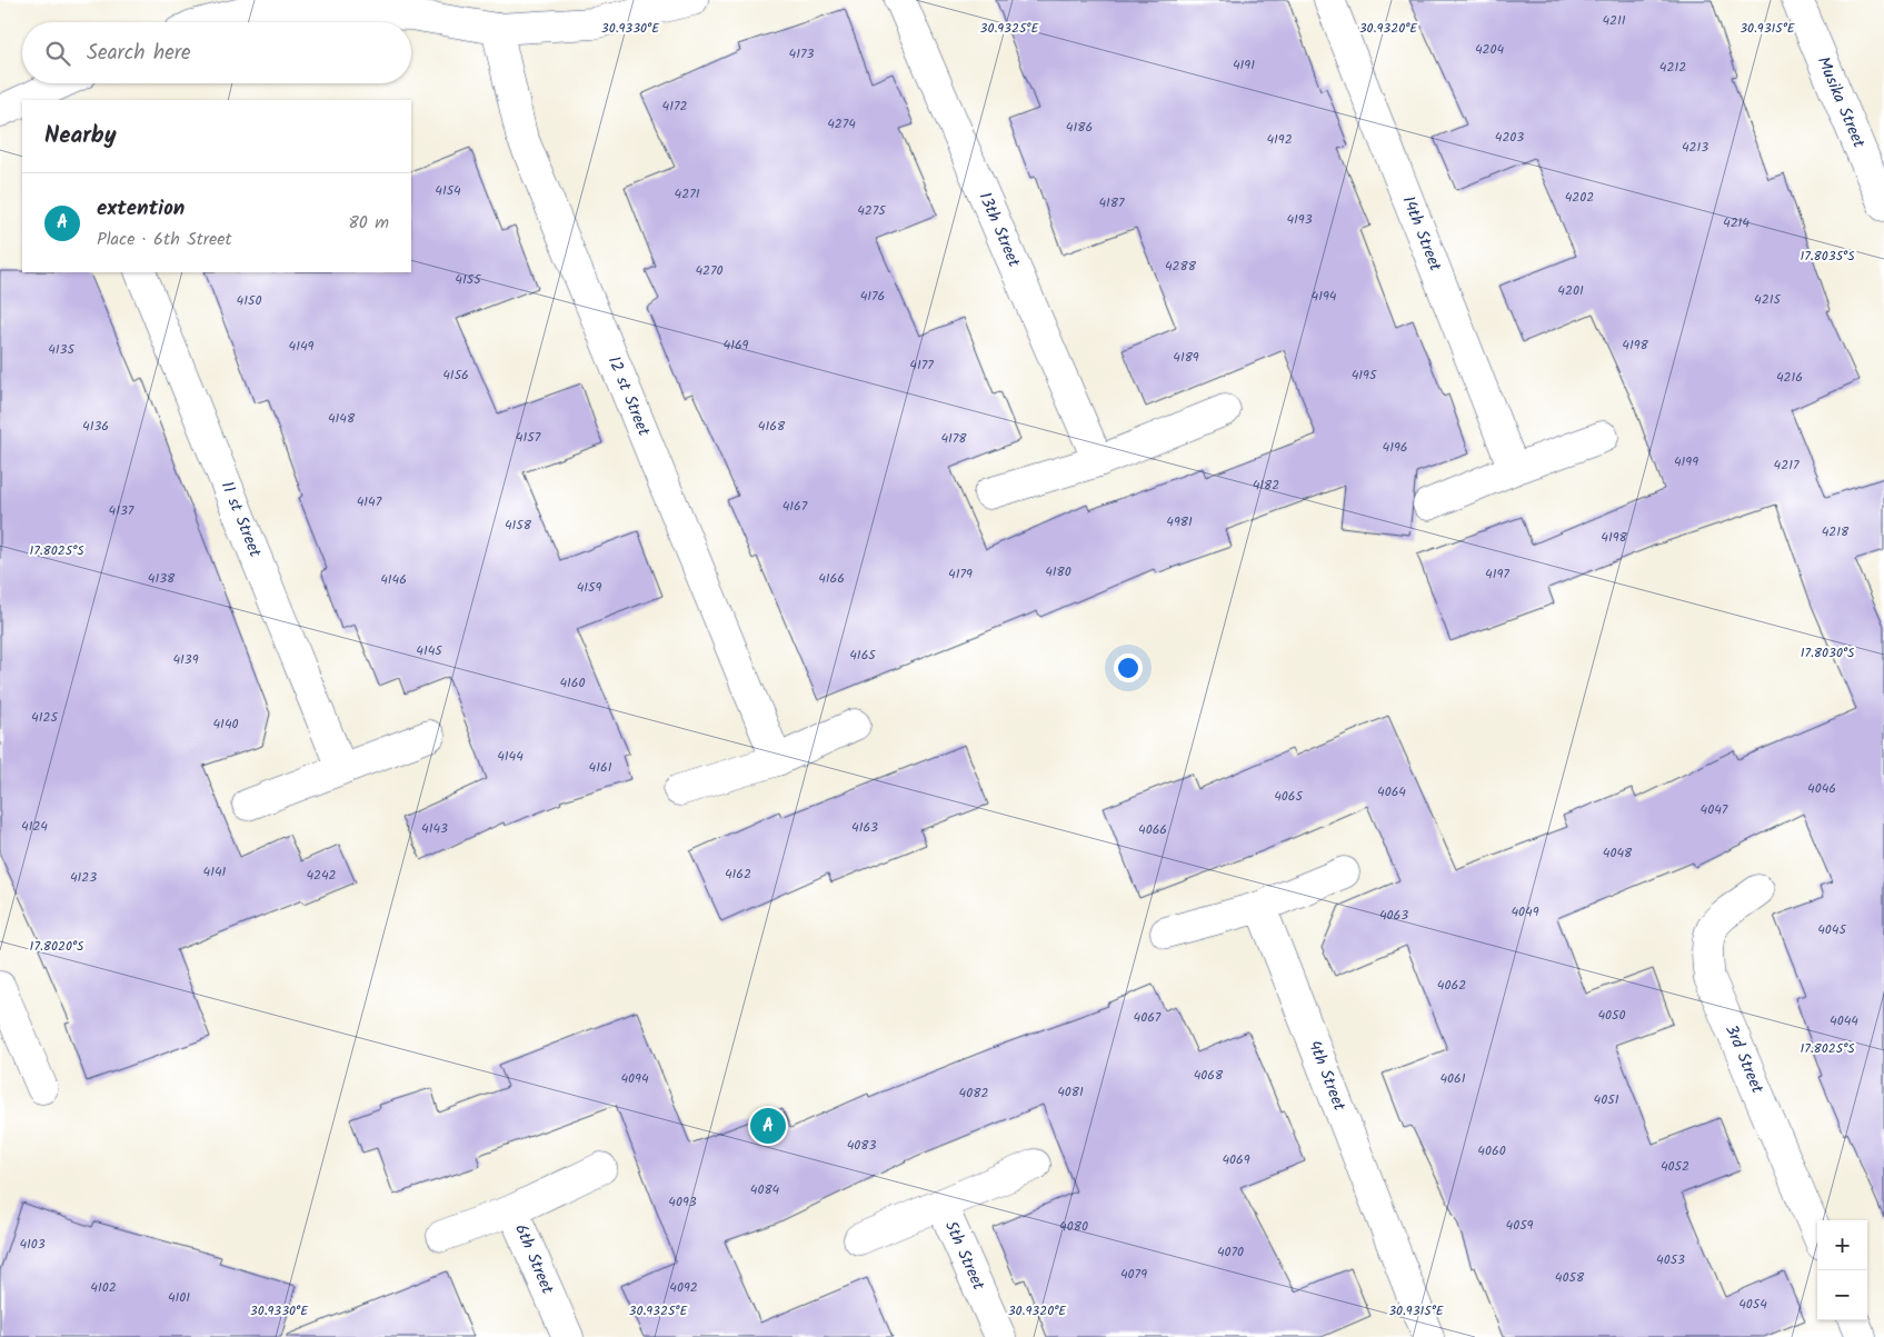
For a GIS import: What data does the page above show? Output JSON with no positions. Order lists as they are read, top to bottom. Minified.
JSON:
{"streets":{"street":["Musika Street","13th Street","14th Street","12 st Street","11 st Street","3rd Street","4th Street","5th Street","6th Street"]},"house_numbers":["4211","4204","4173","4191","4212","4172","4274","4186","4203","4192","4213","4154","4271","4202","4187","4275","4193","4214","4288","4270","4155","4201","4176","4194","4215","4150","4169","4198","4149","4135","4189","4177","4156","4195","4216","4148","4136","4168","4157","4178","4196","4199","4217","4182","4147","4167","4137","4981","4158","4218","4198","4180","4179","4197","4138","4166","4146","4159","4145","4165","4139","4160","4125","4140","4144","4161","4046","4064","4065","4047","4124","4163","4143","4066","4048","4141","4162","4242","4123","4049","4063","4045","4062","4050","4067","4044","4068","4094","4061","4081","4082","4051","4083","4060","4069","4052","4084","4093","4059","4080","4103","4070","4053","4079","4058","4102","4092","4101","4054"],"page":{"search":"Search here","heading":"Nearby","list":[{"mark":"A","name":"extention","note":"Place · 6th Street","value":"80 m"}],"pins":"A","map_buttons":["+","−"]},"coordinates":["30.9330°E","30.9325°E","30.9320°E","30.9315°E","17.8035°S","17.8025°S","17.8030°S","17.8020°S"]}
